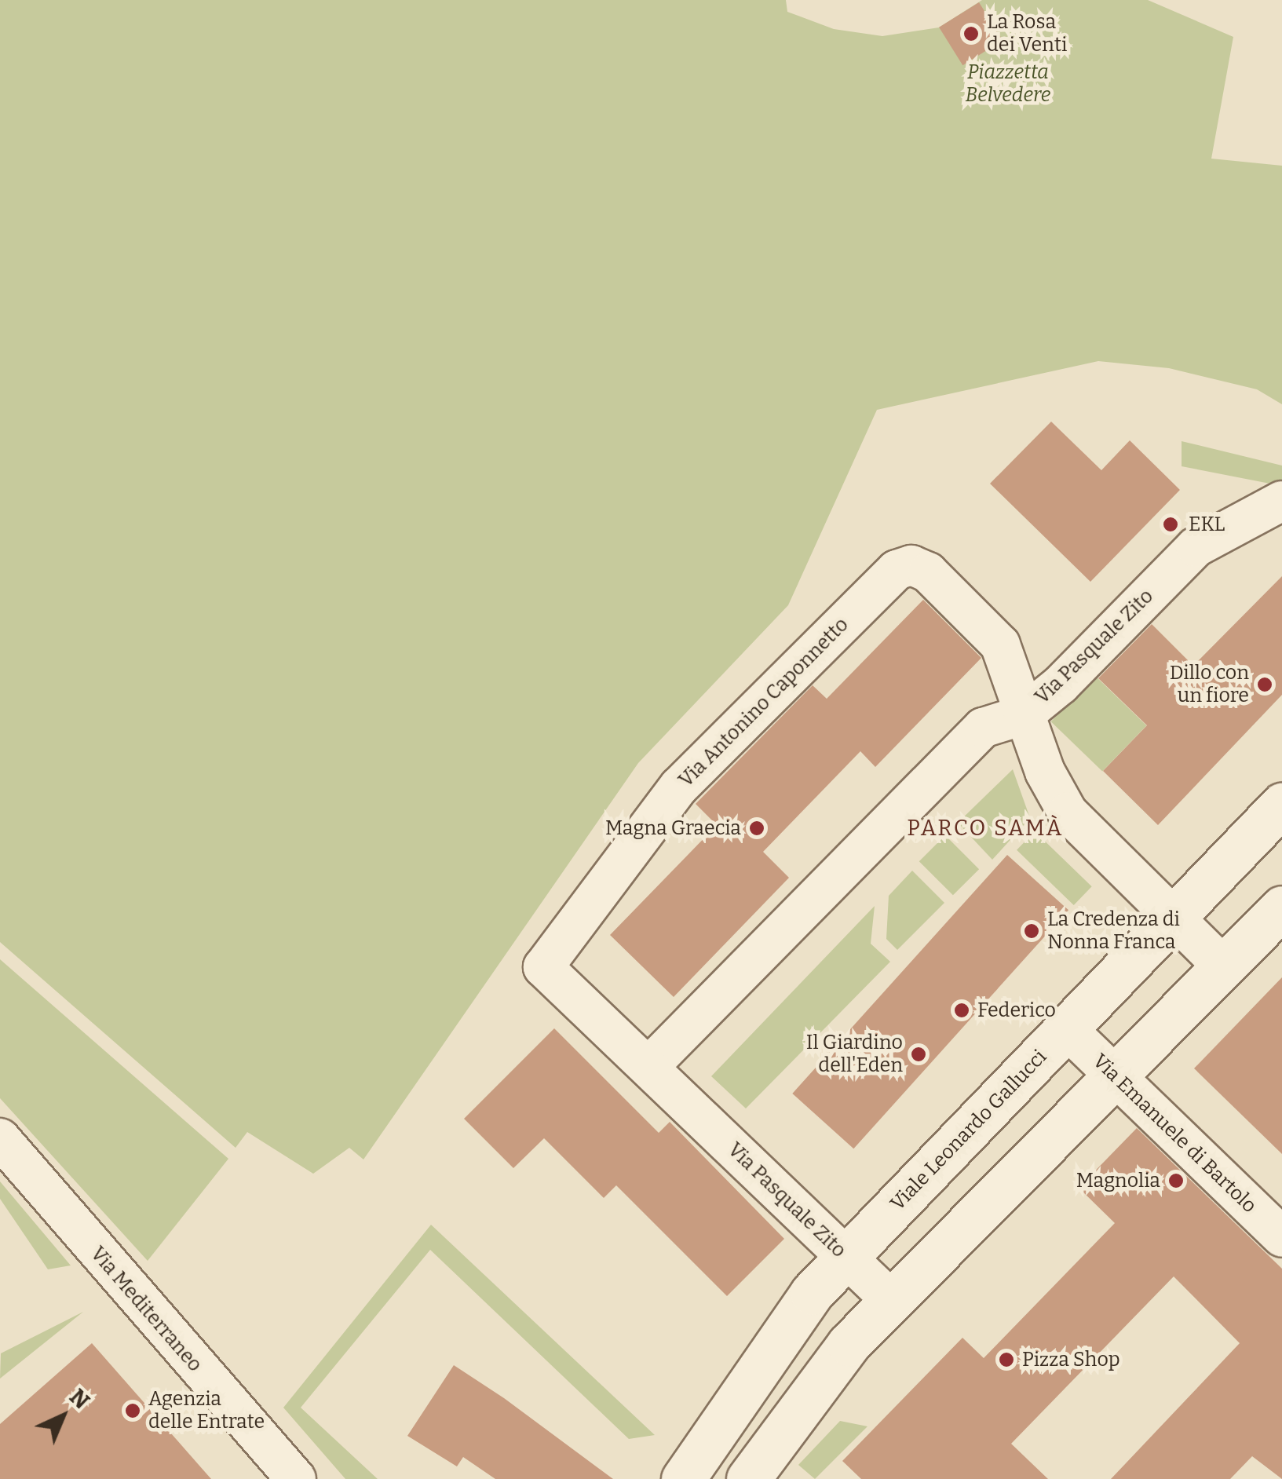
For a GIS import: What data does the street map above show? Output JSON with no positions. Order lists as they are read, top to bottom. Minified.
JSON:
{"streets":{"street":["Via Pasquale Zito","Via Antonino Caponnetto","Viale Leonardo Gallucci","Via Emanuele di Bartolo","Via Mediterraneo"]},"crossings":[["Via Pasquale Zito","Via Antonino Caponnetto"],["Via Pasquale Zito","Viale Leonardo Gallucci"],["Viale Leonardo Gallucci","Via Emanuele di Bartolo"]],"districts":["PARCO SAMÀ"],"parks":["Piazzetta Belvedere"],"places":["La Rosa dei Venti","EKL","Dillo con un fiore","Magna Graecia","La Credenza di Nonna Franca","Federico","Il Giardino dell'Eden","Magnolia","Pizza Shop","Agenzia delle Entrate"],"north":"top right"}
